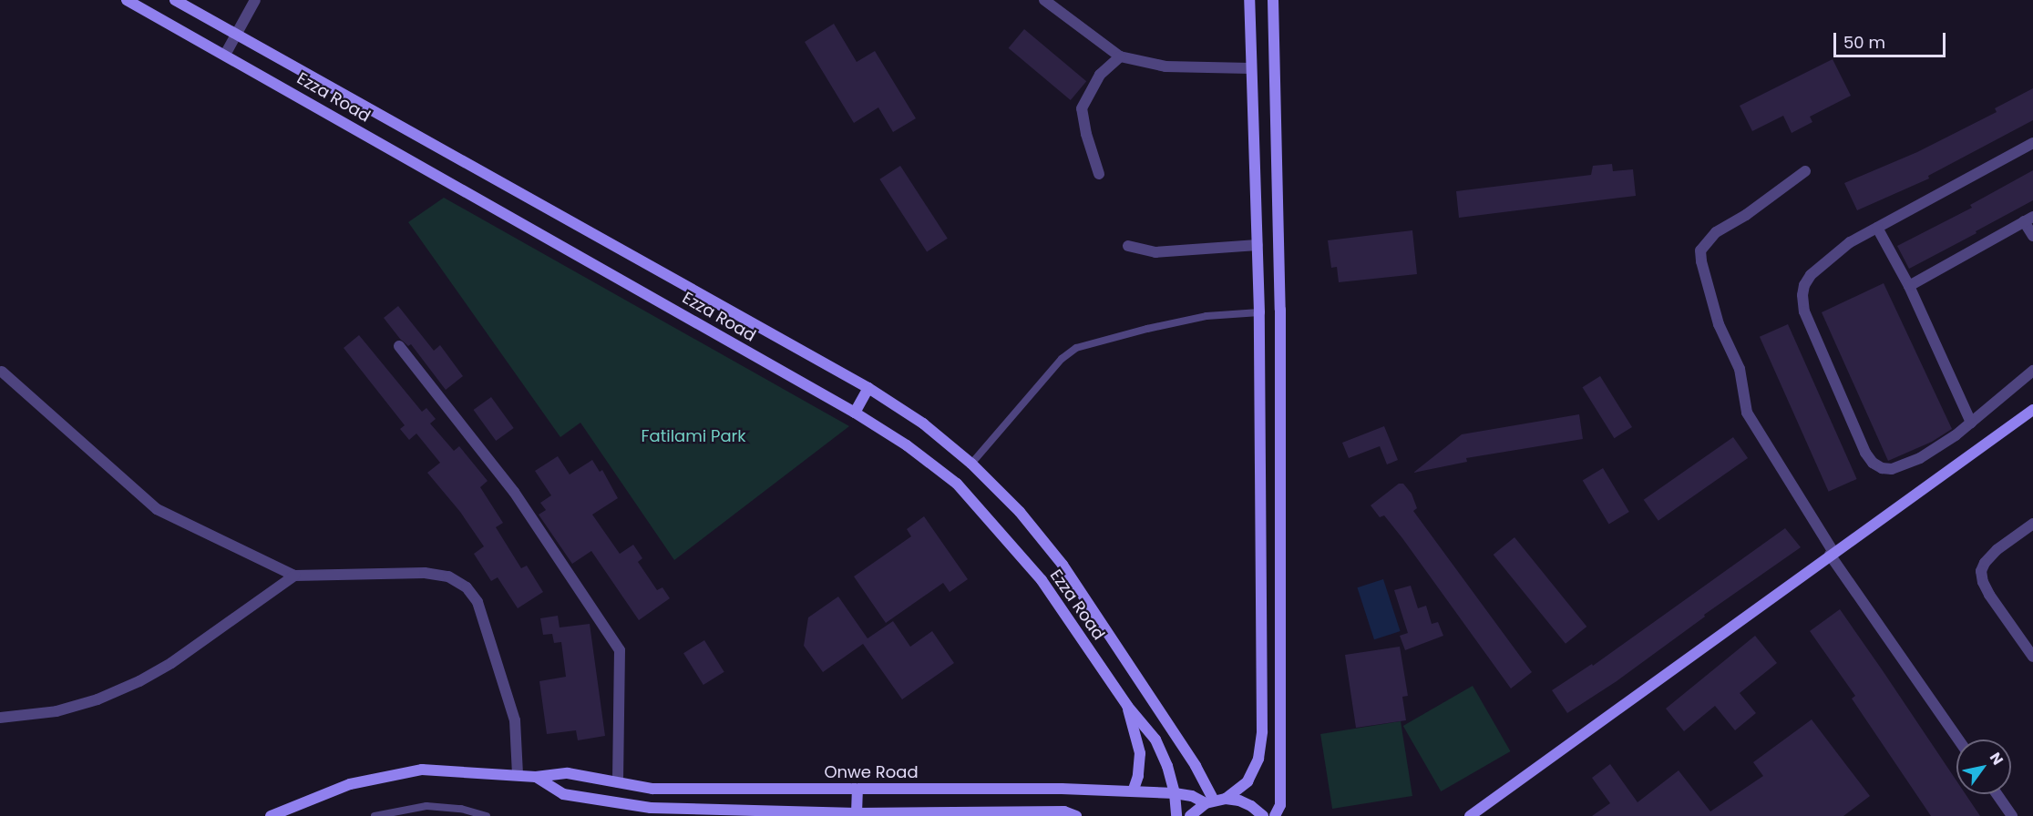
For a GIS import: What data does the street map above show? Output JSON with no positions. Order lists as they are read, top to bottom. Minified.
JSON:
{"streets":{"main road":["Ezza Road","Onwe Road"]},"crossings":[["Ezza Road","Onwe Road"]],"parks":["Fatilami Park"],"scale_bar":"50 m","north":"top right"}
